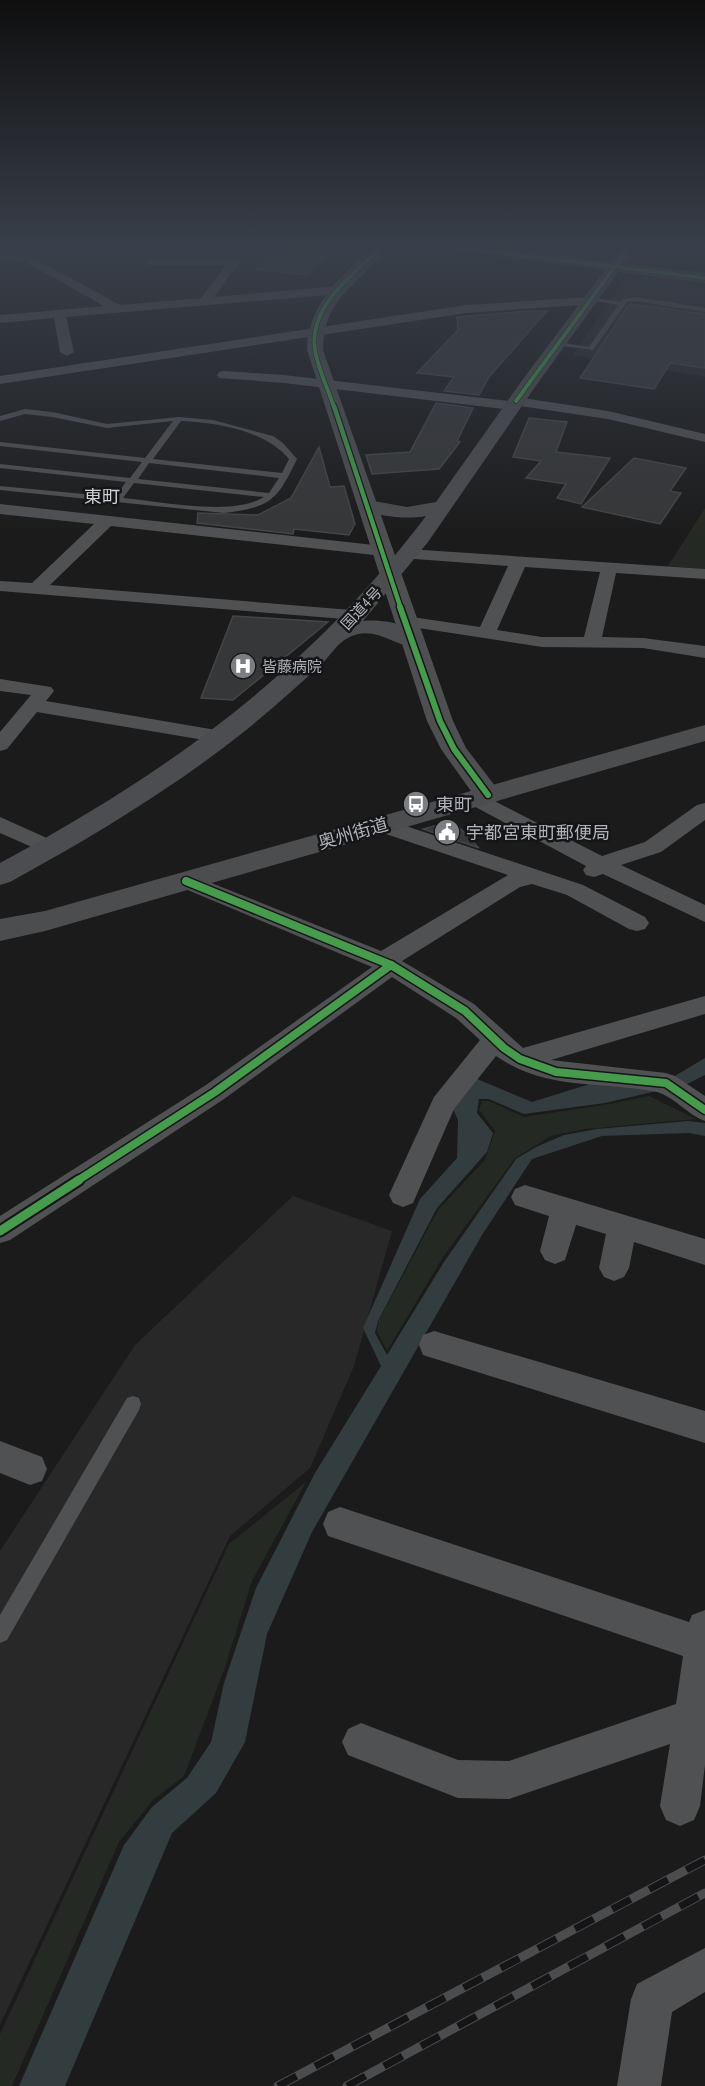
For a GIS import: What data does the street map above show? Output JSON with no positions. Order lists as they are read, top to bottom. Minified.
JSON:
{"streets":{"highway":["国道4号"],"main road":["奥州街道"]},"districts":["東町"],"places":{"hospital":["皆藤病院"],"bus stop":["東町"],"public building":["宇都宮東町郵便局"]}}
